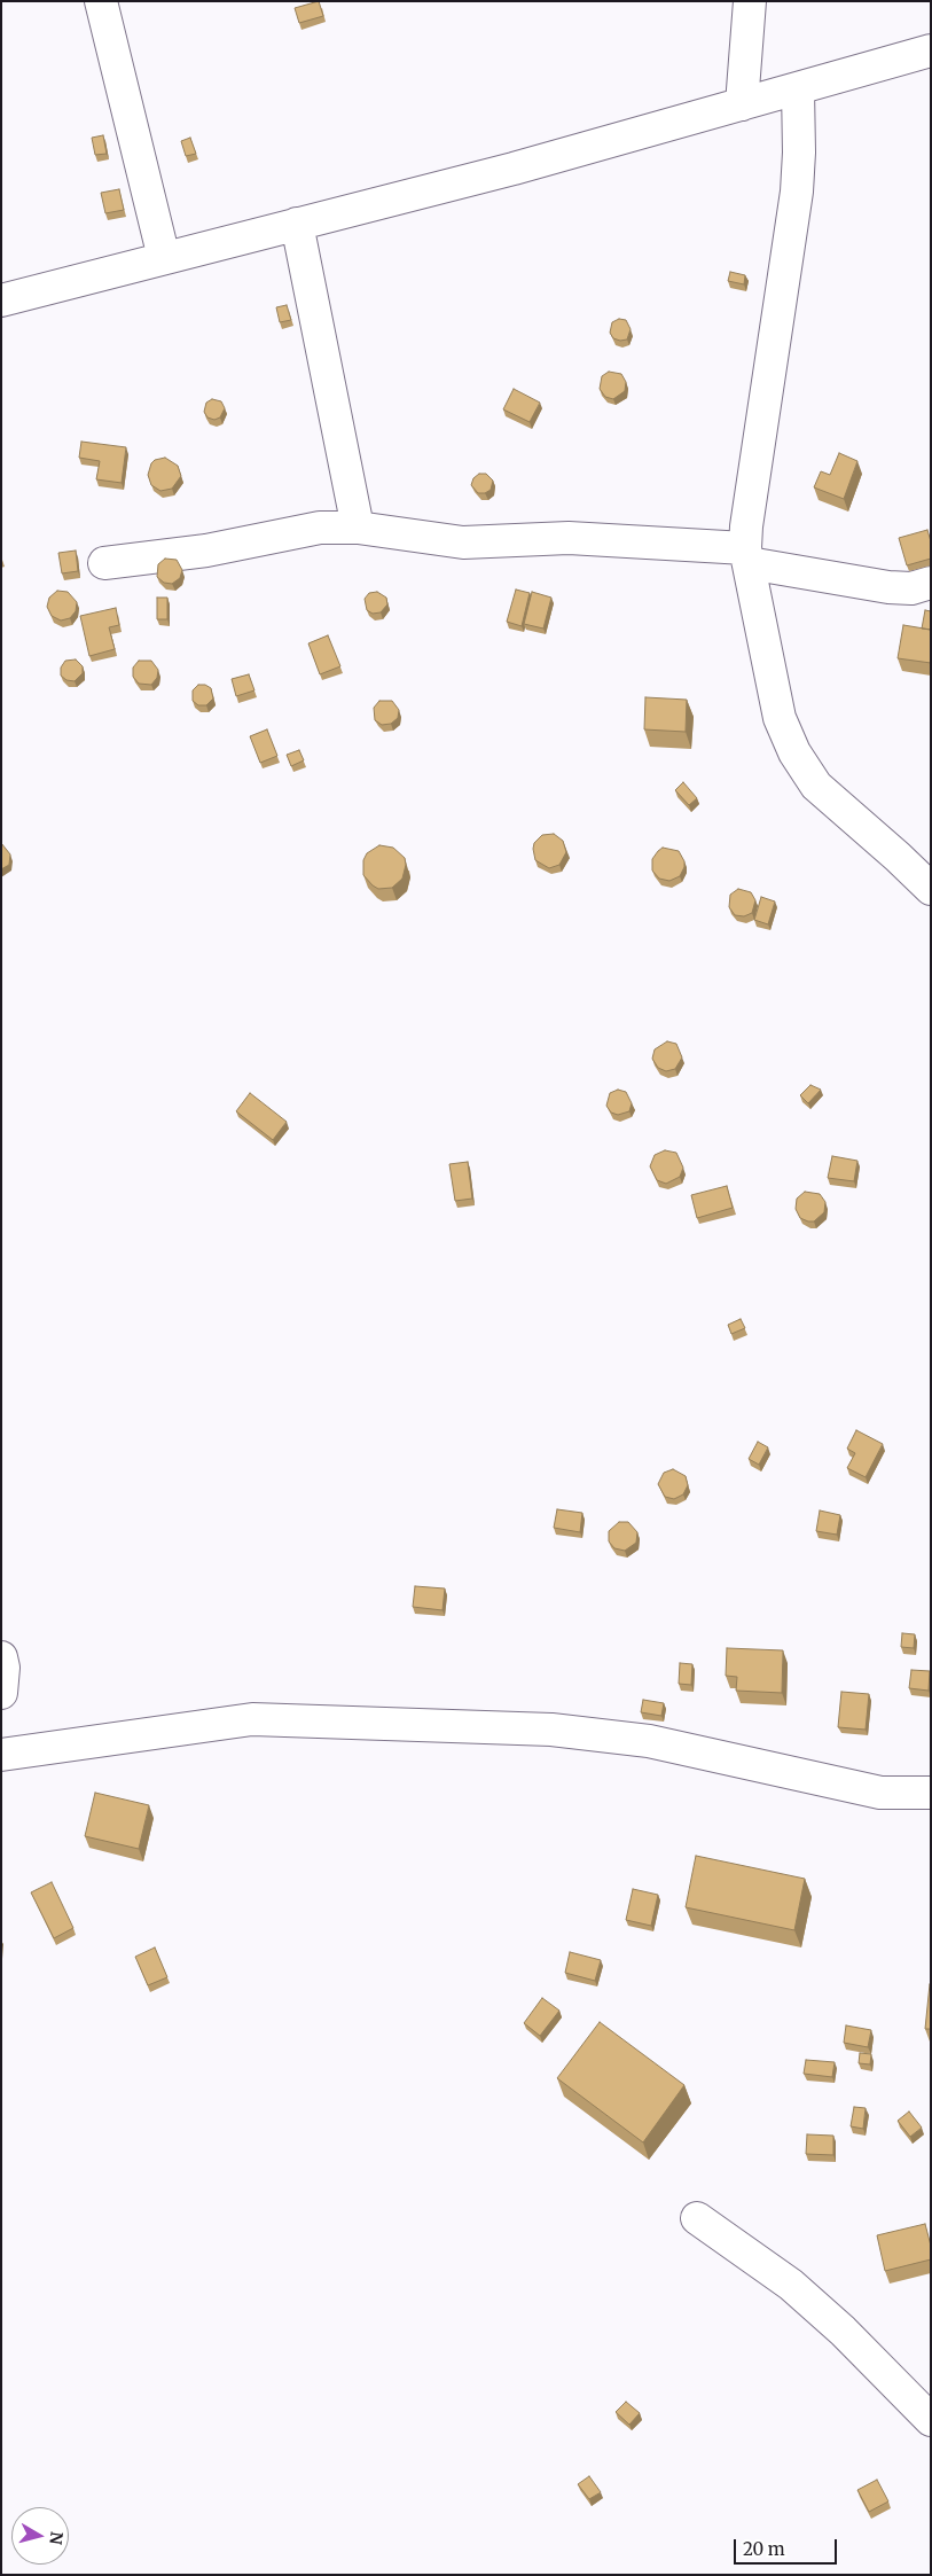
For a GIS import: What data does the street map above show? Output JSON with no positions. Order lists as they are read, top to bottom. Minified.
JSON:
{"scale_bar":"20 m","north":"right"}
